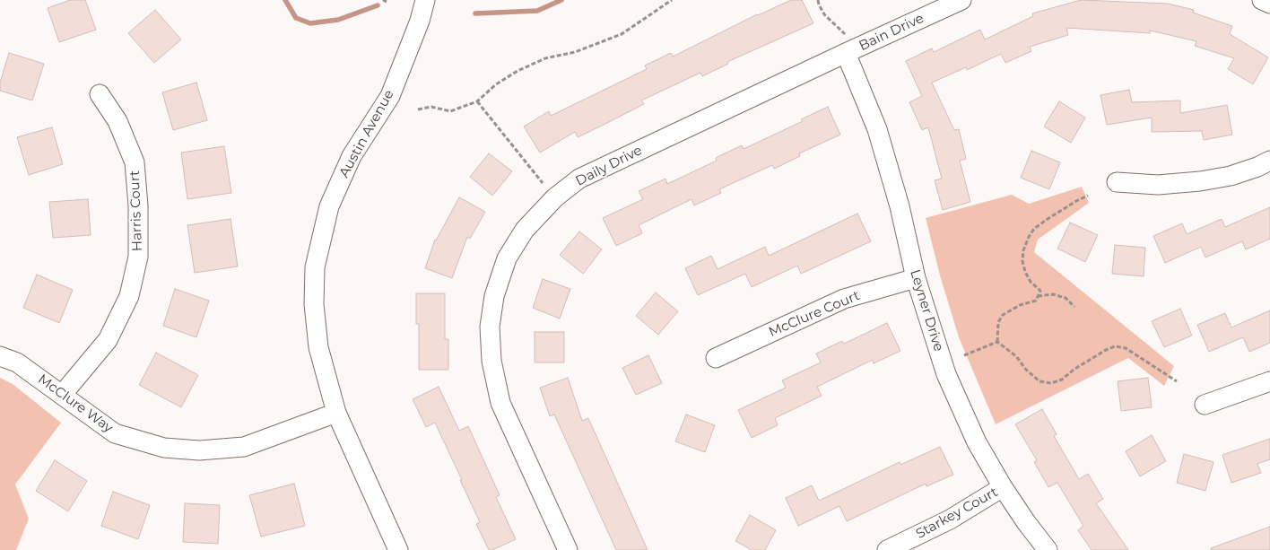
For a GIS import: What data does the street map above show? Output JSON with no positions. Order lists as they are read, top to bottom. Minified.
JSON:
{"streets":{"street":["Bain Drive","Austin Avenue","Daily Drive","Harris Court","Leyner Drive","McClure Court","McClure Way","Starkey Court"]},"crossings":[["Bain Drive","Daily Drive"],["Bain Drive","Leyner Drive"],["Austin Avenue","McClure Way"],["Daily Drive","Leyner Drive"],["Harris Court","McClure Way"],["Leyner Drive","McClure Court"],["Leyner Drive","Starkey Court"]]}
